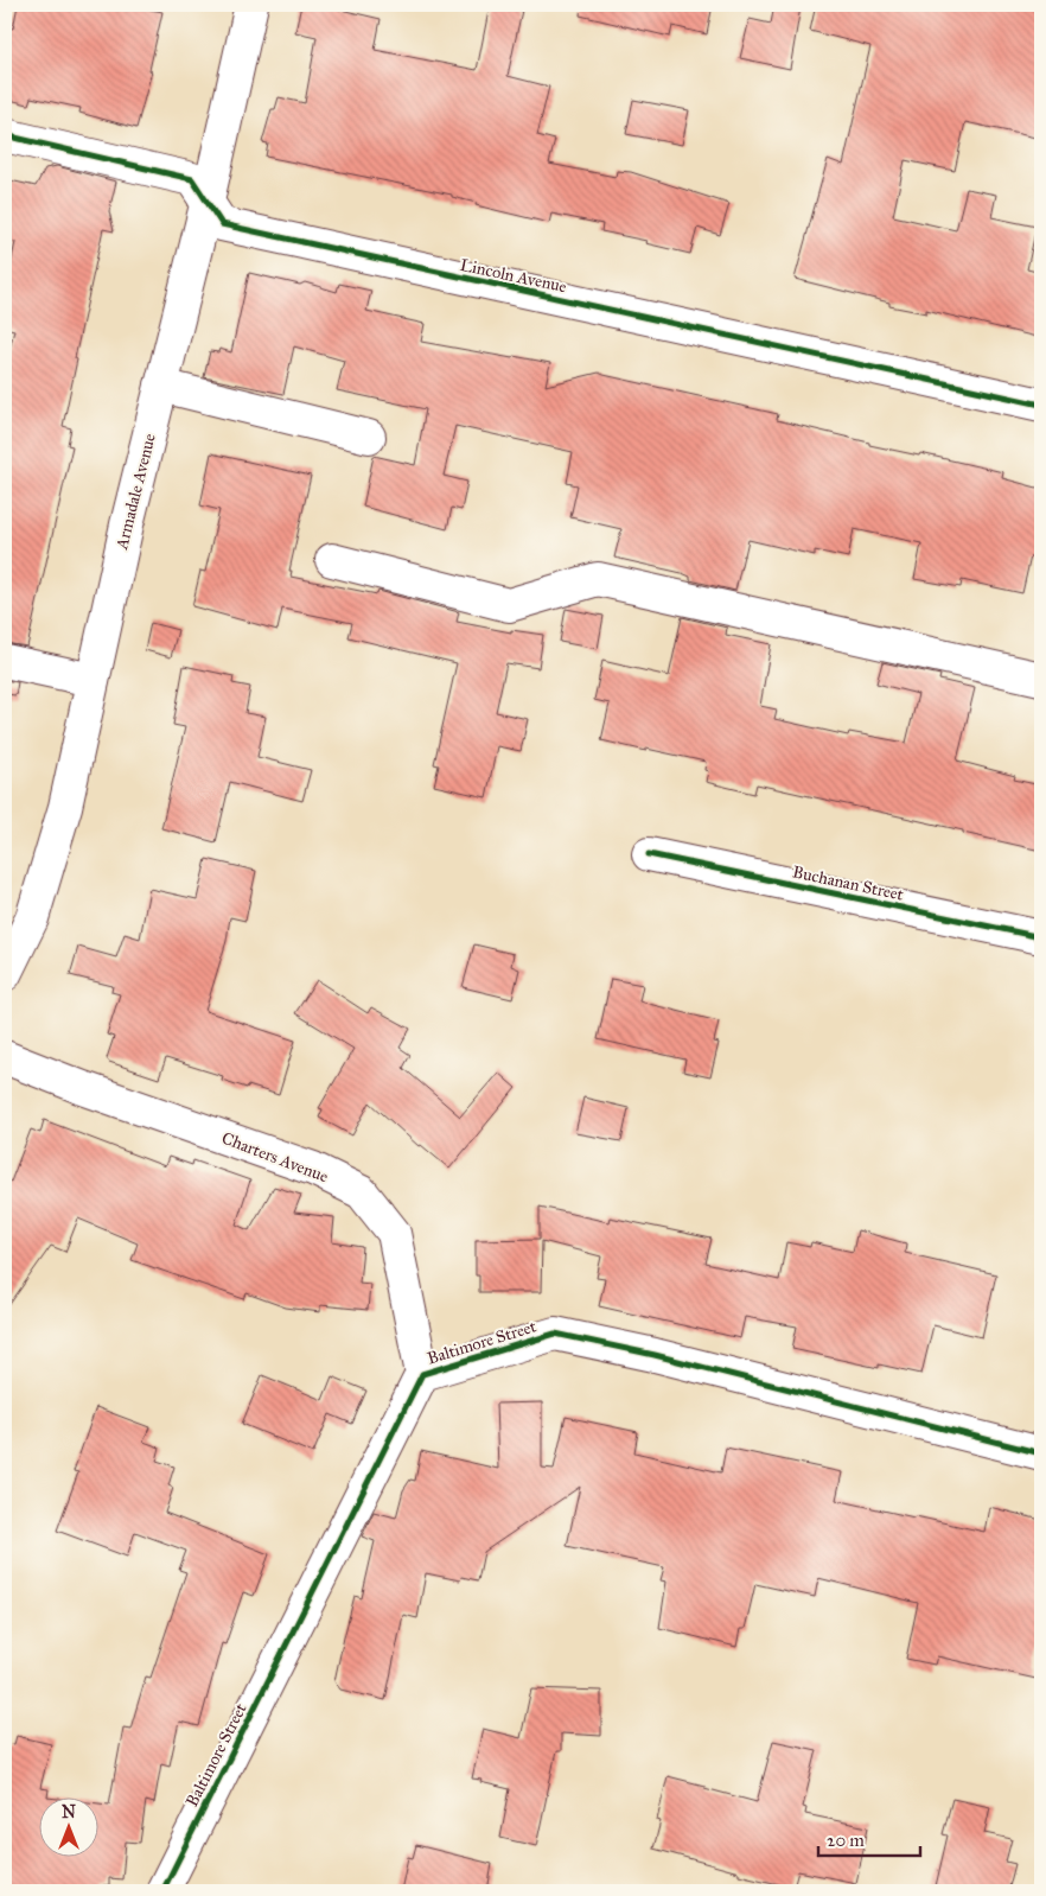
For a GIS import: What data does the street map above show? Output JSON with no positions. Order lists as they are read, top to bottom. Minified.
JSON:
{"streets":{"street":["Lincoln Avenue","Armadale Avenue","Buchanan Street","Charters Avenue","Baltimore Street"]},"crossings":[["Lincoln Avenue","Armadale Avenue"],["Charters Avenue","Baltimore Street"]],"scale_bar":"20 m","north":"top"}
